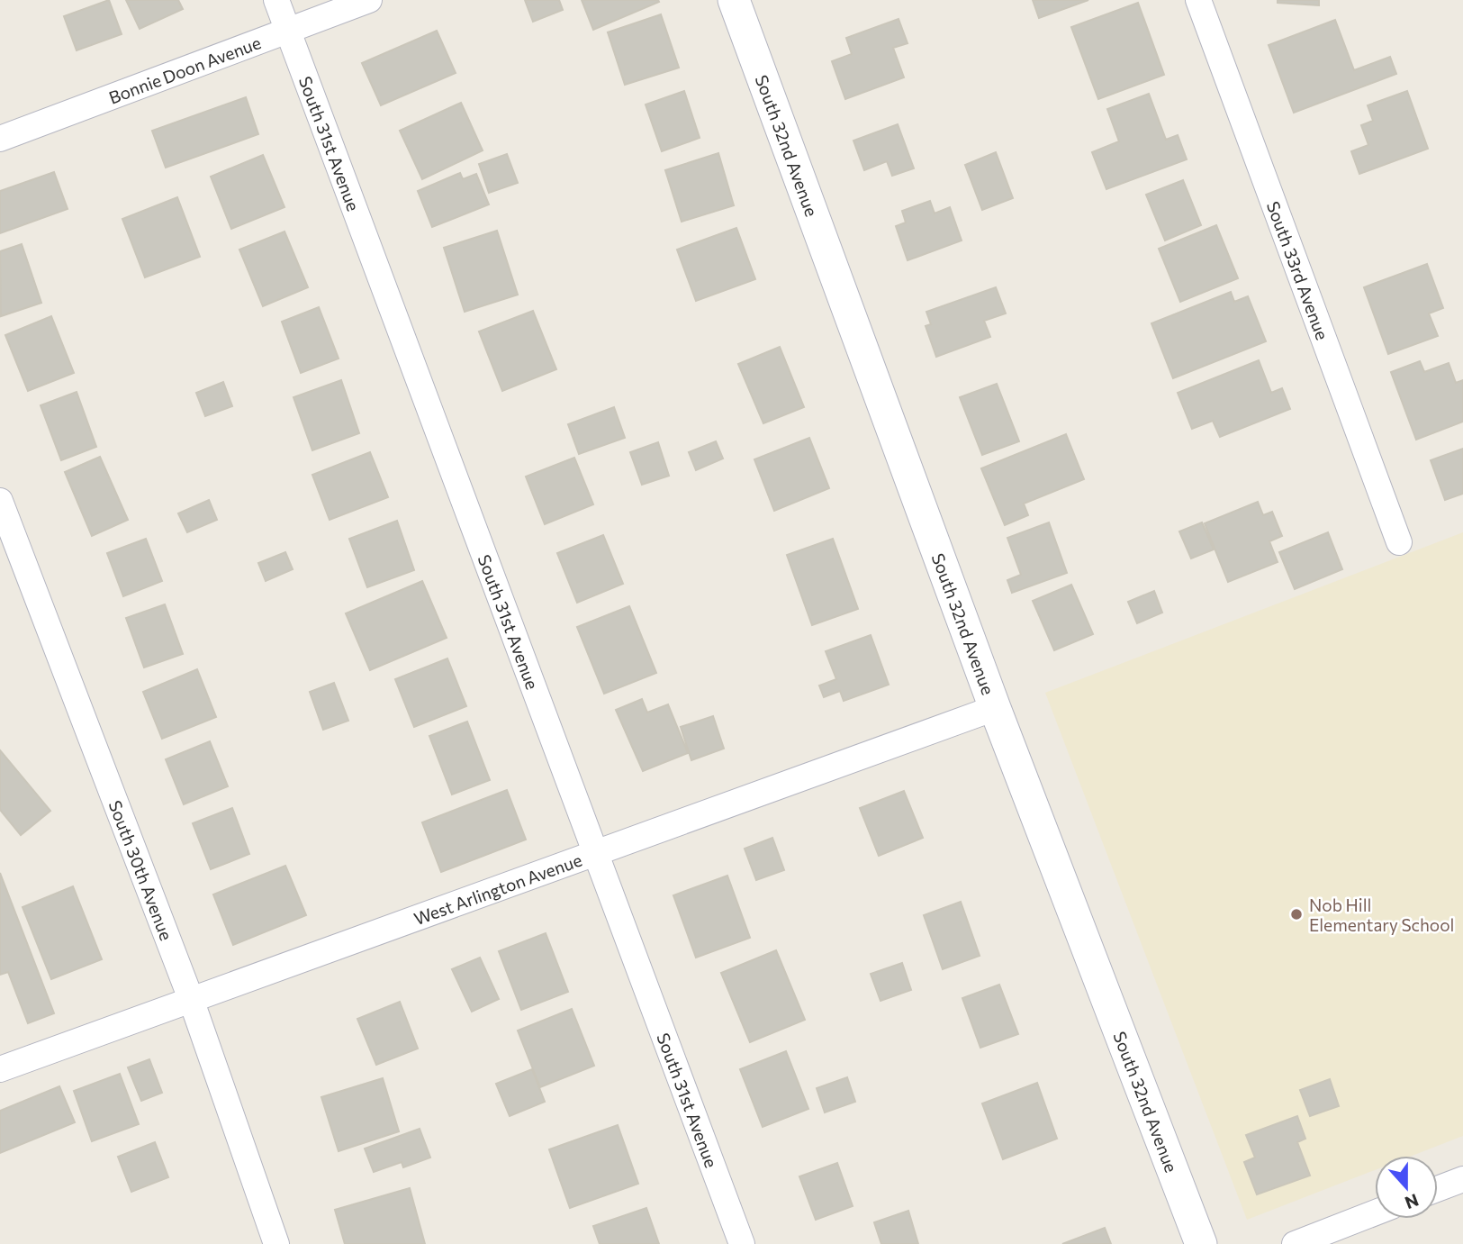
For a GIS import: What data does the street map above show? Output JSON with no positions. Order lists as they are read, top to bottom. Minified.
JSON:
{"streets":{"street":["Bonnie Doon Avenue","South 31st Avenue","South 32nd Avenue","South 33rd Avenue","South 30th Avenue","West Arlington Avenue"]},"crossings":[["Bonnie Doon Avenue","South 31st Avenue"],["South 31st Avenue","West Arlington Avenue"],["South 32nd Avenue","West Arlington Avenue"],["South 30th Avenue","West Arlington Avenue"]],"places":["Nob Hill Elementary School"],"north":"bottom"}
